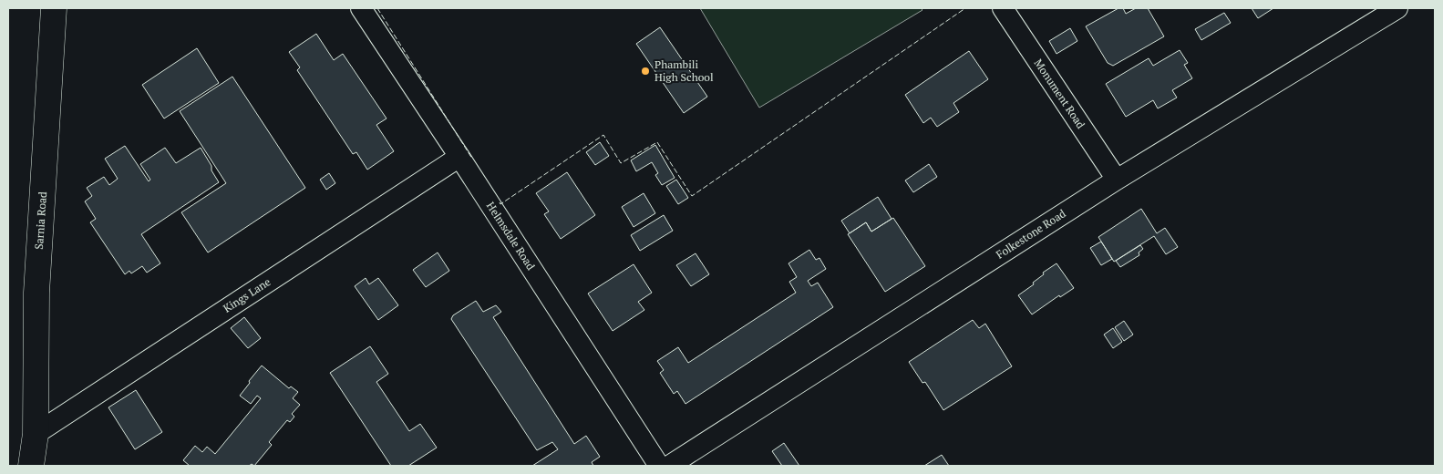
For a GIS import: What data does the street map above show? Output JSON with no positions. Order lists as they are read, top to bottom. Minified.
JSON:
{"streets":{"main road":["Sarnia Road"],"street":["Monument Road","Folkestone Road","Helmsdale Road","Kings Lane"]},"crossings":[["Monument Road","Folkestone Road"],["Sarnia Road","Kings Lane"],["Helmsdale Road","Kings Lane"]],"places":["Phambili High School"]}
